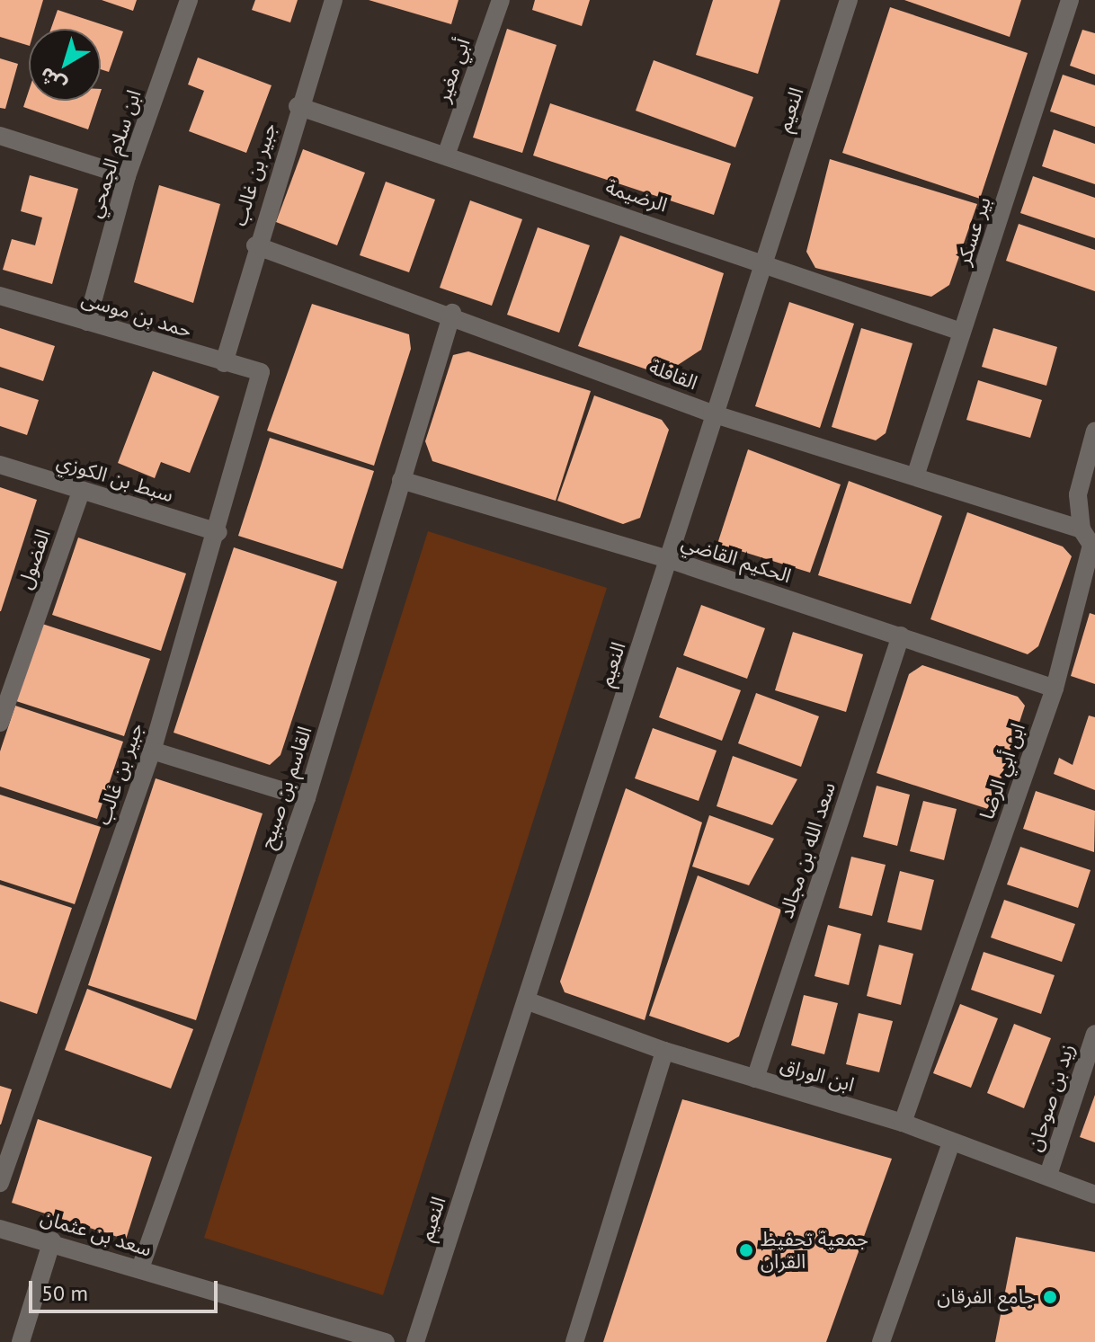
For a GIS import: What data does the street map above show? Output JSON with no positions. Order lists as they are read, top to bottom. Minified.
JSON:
{"streets":{"street":["أبي مغير","النعيم","ابن سلام الجمحي","جبير بن غالب","الرضيمة","بير عسكر","حمد بن موسى","القافلة","سبط بن الكوزي","الفضول","الحكيم القاضي","ابن أبي الرضا","القاسم بن صبيح","سعد الله بن مجالد","ابن الوراق","زيد بن صوحان","سعد بن عثمان"]},"crossings":[["أبي مغير","الرضيمة"],["النعيم","الرضيمة"],["النعيم","القافلة"],["النعيم","الحكيم القاضي"],["النعيم","ابن الوراق"],["ابن سلام الجمحي","حمد بن موسى"],["جبير بن غالب","الرضيمة"],["جبير بن غالب","حمد بن موسى"],["جبير بن غالب","القافلة"],["جبير بن غالب","سبط بن الكوزي"],["الرضيمة","بير عسكر"],["بير عسكر","القافلة"],["القافلة","ابن أبي الرضا"],["القافلة","القاسم بن صبيح"],["سبط بن الكوزي","الفضول"],["الحكيم القاضي","ابن أبي الرضا"],["الحكيم القاضي","القاسم بن صبيح"],["الحكيم القاضي","سعد الله بن مجالد"],["ابن أبي الرضا","ابن الوراق"],["القاسم بن صبيح","سعد بن عثمان"],["سعد الله بن مجالد","ابن الوراق"],["ابن الوراق","زيد بن صوحان"]],"places":["جمعية تحفيظ القران","جامع الفرقان"],"scale_bar":"50 m","north":"bottom left"}
